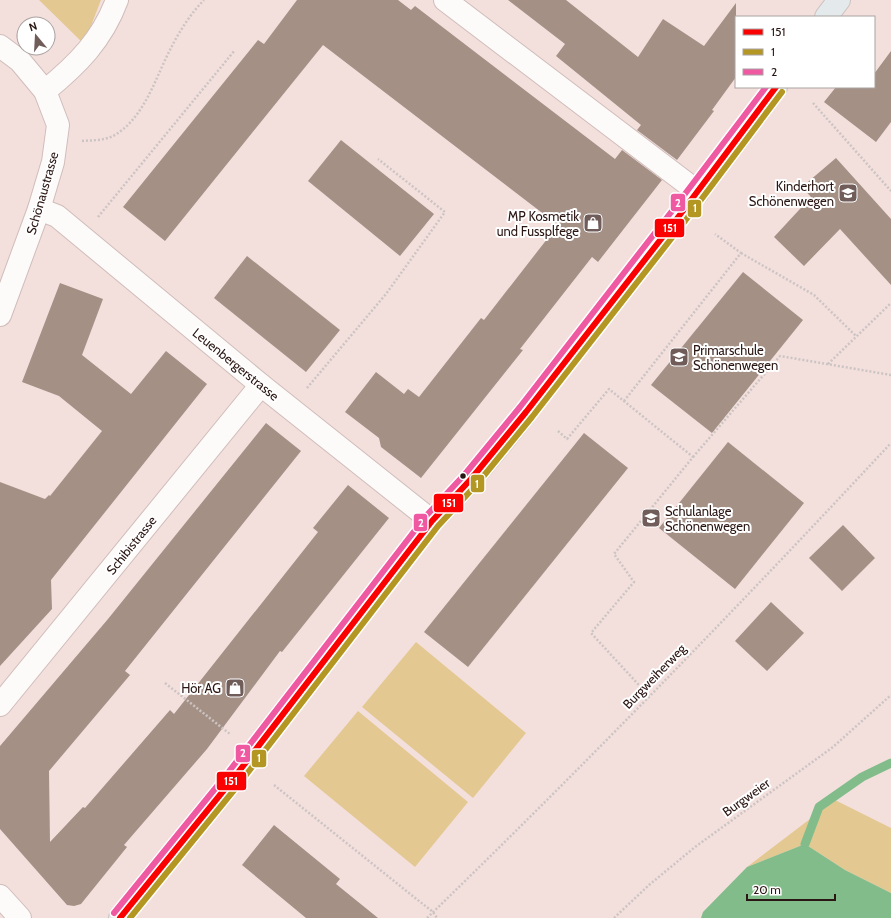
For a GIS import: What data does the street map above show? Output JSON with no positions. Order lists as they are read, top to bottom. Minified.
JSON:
{"streets":{"street":["Schönaustrasse","Leuenbergerstrasse","Schibistrasse"],"path":["Burgweiherweg","Burgweier"]},"crossings":[["Schönaustrasse","Leuenbergerstrasse"],["Leuenbergerstrasse","Schibistrasse"]],"places":{"school or university":["Kinderhort Schönenwegen","Primarschule Schönenwegen","Schulanlage Schönenwegen"],"shop":["MP Kosmetik und Fussplfege","Hör AG"]},"lines":["transit line 151","transit line 2","transit line 1"],"legend":["151","1","2"],"scale_bar":"20 m","north":"top"}
